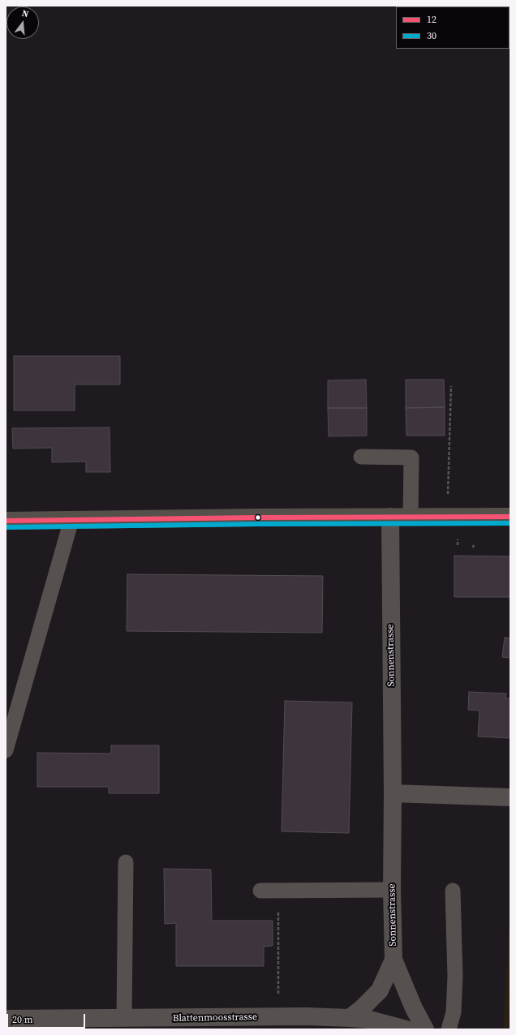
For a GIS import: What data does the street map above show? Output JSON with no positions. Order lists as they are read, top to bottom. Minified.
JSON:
{"streets":{"street":["Sonnenstrasse","Blattenmoosstrasse"]},"lines":["transit line 12","transit line 30"],"legend":["12","30"],"scale_bar":"20 m","north":"top"}
